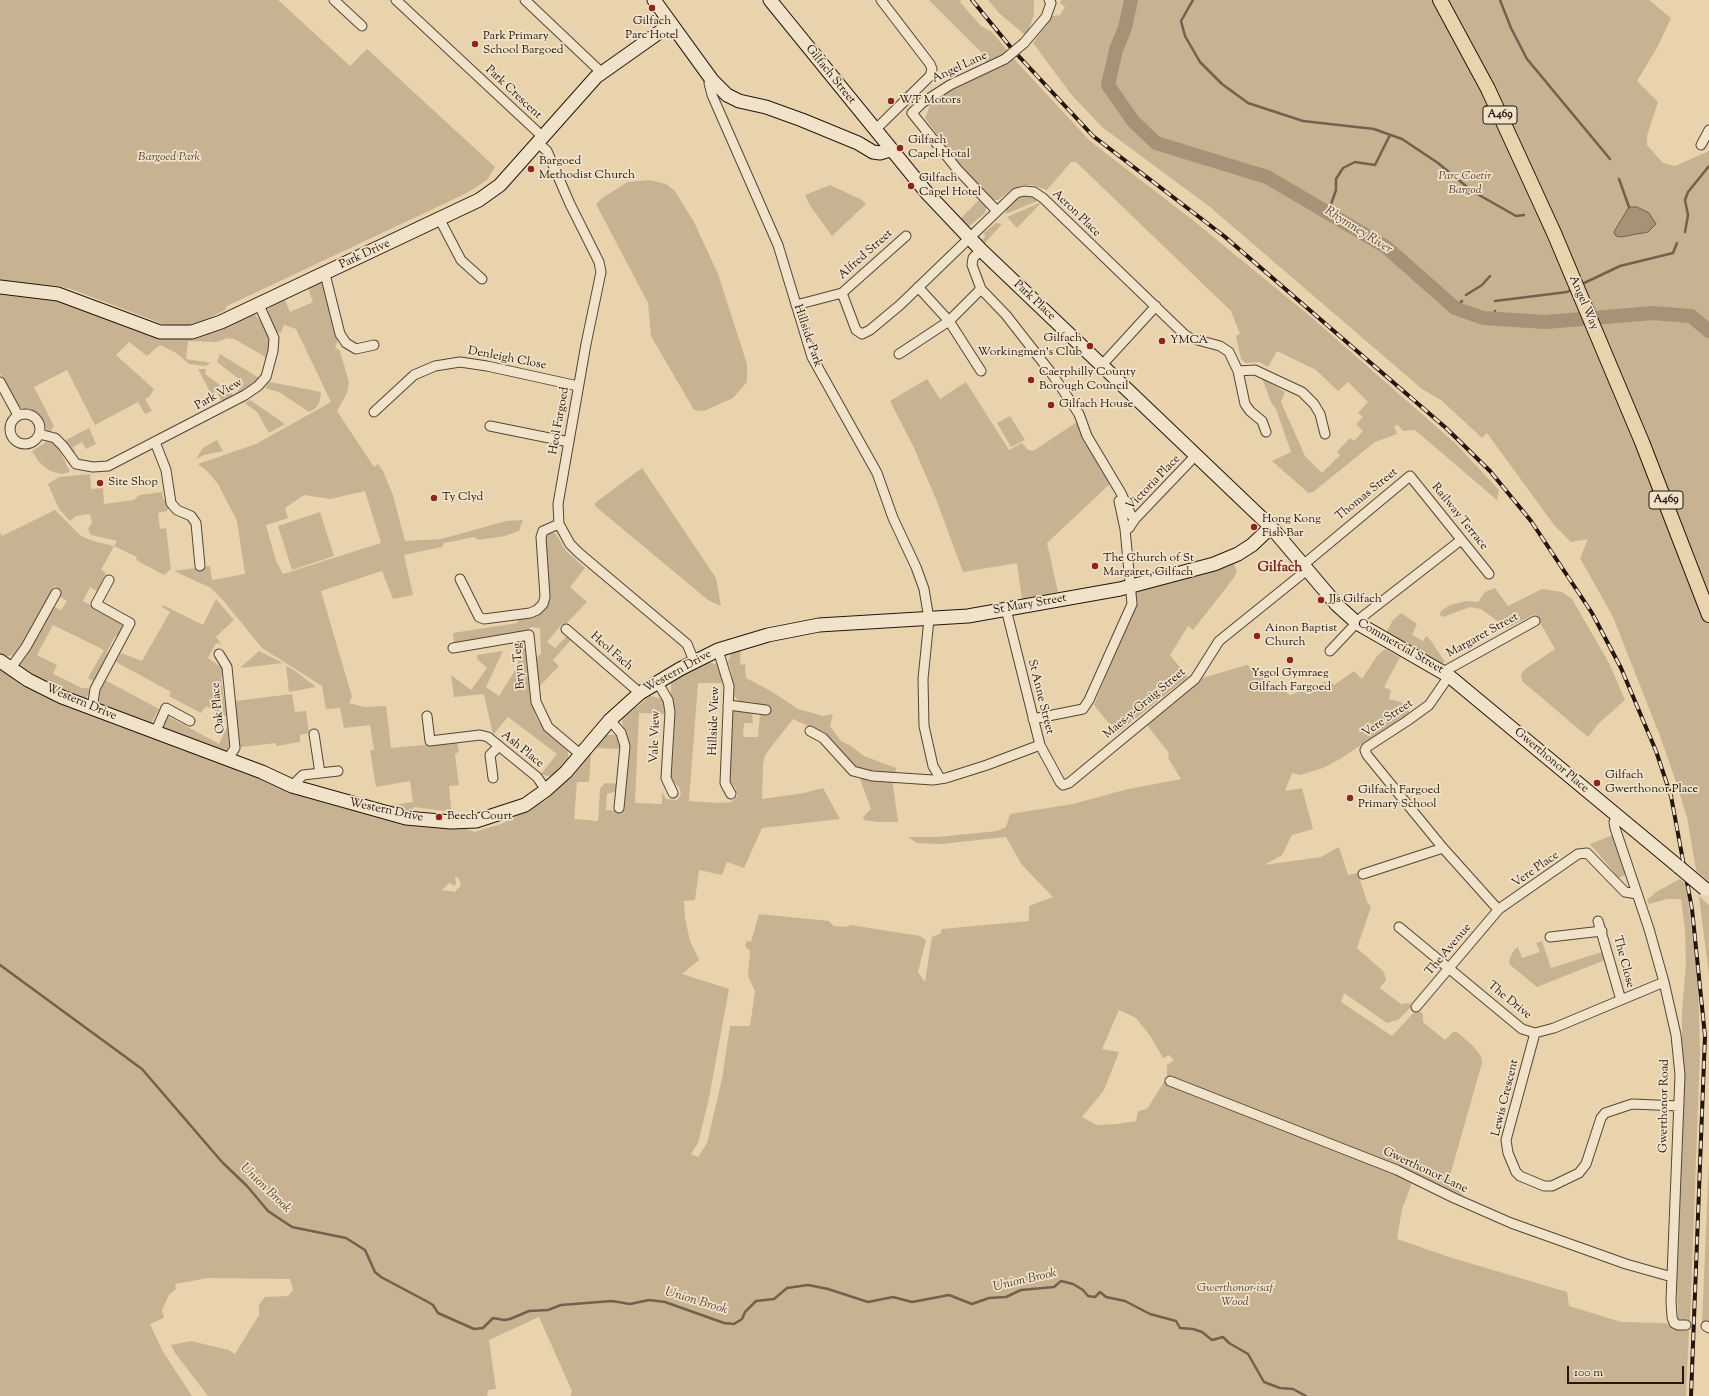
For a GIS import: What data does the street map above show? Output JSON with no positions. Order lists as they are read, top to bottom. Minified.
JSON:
{"streets":{"main road":["A469","Angel Way"],"street":["Angel Lane","Gilfach Street","Park Crescent","Aeron Place","Park Drive","Alfred Street","Park Place","Hillside Park","Denleigh Close","Park View","Heol Fargoed","Victoria Place","Thomas Street","Railway Terrace","St Mary Street","Margaret Street","Commercial Street","Heol Fach","Bryn Teg","Western Drive","St Anne Street","Maes-y-Graig Street","Oak Place","Vere Street","Hillside View","Vale View","Ash Place","Gwerthonor Place","Vere Place","The Avenue","The Close","The Drive","Lewis Crescent","Gwerthonor Road","Gwerthonor Lane"]},"crossings":[["Angel Lane","Aeron Place"],["Gilfach Street","Park Place"],["Park Crescent","Park Drive"],["Park Crescent","Heol Fargoed"],["Aeron Place","Alfred Street"],["Aeron Place","Park Place"],["Park Drive","Park View"],["Park Drive","Heol Fargoed"],["Alfred Street","Hillside Park"],["Park Place","Victoria Place"],["Park Place","Thomas Street"],["Park Place","St Mary Street"],["Park Place","Commercial Street"],["Park Place","Maes-y-Graig Street"],["Hillside Park","St Mary Street"],["Hillside Park","Western Drive"],["Denleigh Close","Heol Fargoed"],["Heol Fargoed","Western Drive"],["Thomas Street","Railway Terrace"],["Thomas Street","Commercial Street"],["Thomas Street","Maes-y-Graig Street"],["St Mary Street","Western Drive"],["St Mary Street","St Anne Street"],["Margaret Street","Commercial Street"],["Margaret Street","Vere Street"],["Margaret Street","Gwerthonor Place"],["Commercial Street","Maes-y-Graig Street"],["Commercial Street","Vere Street"],["Commercial Street","Gwerthonor Place"],["Heol Fach","Western Drive"],["Bryn Teg","Western Drive"],["Western Drive","Oak Place"],["Western Drive","Hillside View"],["Western Drive","Vale View"],["Western Drive","Ash Place"],["St Anne Street","Maes-y-Graig Street"],["Vere Street","Gwerthonor Place"],["Vere Street","Vere Place"],["Vere Street","The Avenue"],["Gwerthonor Place","Gwerthonor Road"],["Vere Place","The Avenue"],["Vere Place","Gwerthonor Road"],["The Avenue","The Drive"],["The Close","The Drive"],["The Drive","Lewis Crescent"],["The Drive","Gwerthonor Road"],["Lewis Crescent","Gwerthonor Road"],["Gwerthonor Road","Gwerthonor Lane"]],"districts":["Gilfach"],"water":["Rhymney River","Union Brook"],"parks":["Bargoed Park","Parc Coetir Bargod","Gwerthonor-isaf Wood"],"places":["Gilfach Parc Hotel","Park Primary School Bargoed","W.T Motors","Gilfach Capel Hotal","Bargoed Methodist Church","Gilfach Capel Hotel","YMCA","Gilfach Workingmen's Club","Caerphilly County Borough Council","Gilfach House","Site Shop","Ty Clyd","Hong Kong Fish Bar","The Church of St Margaret, Gilfach","JJs Gilfach","Ainon Baptist Church","Ysgol Gymraeg Gilfach Fargoed","Gilfach Gwerthonor Place","Gilfach Fargoed Primary School","Beech Court"],"scale_bar":"100 m"}
